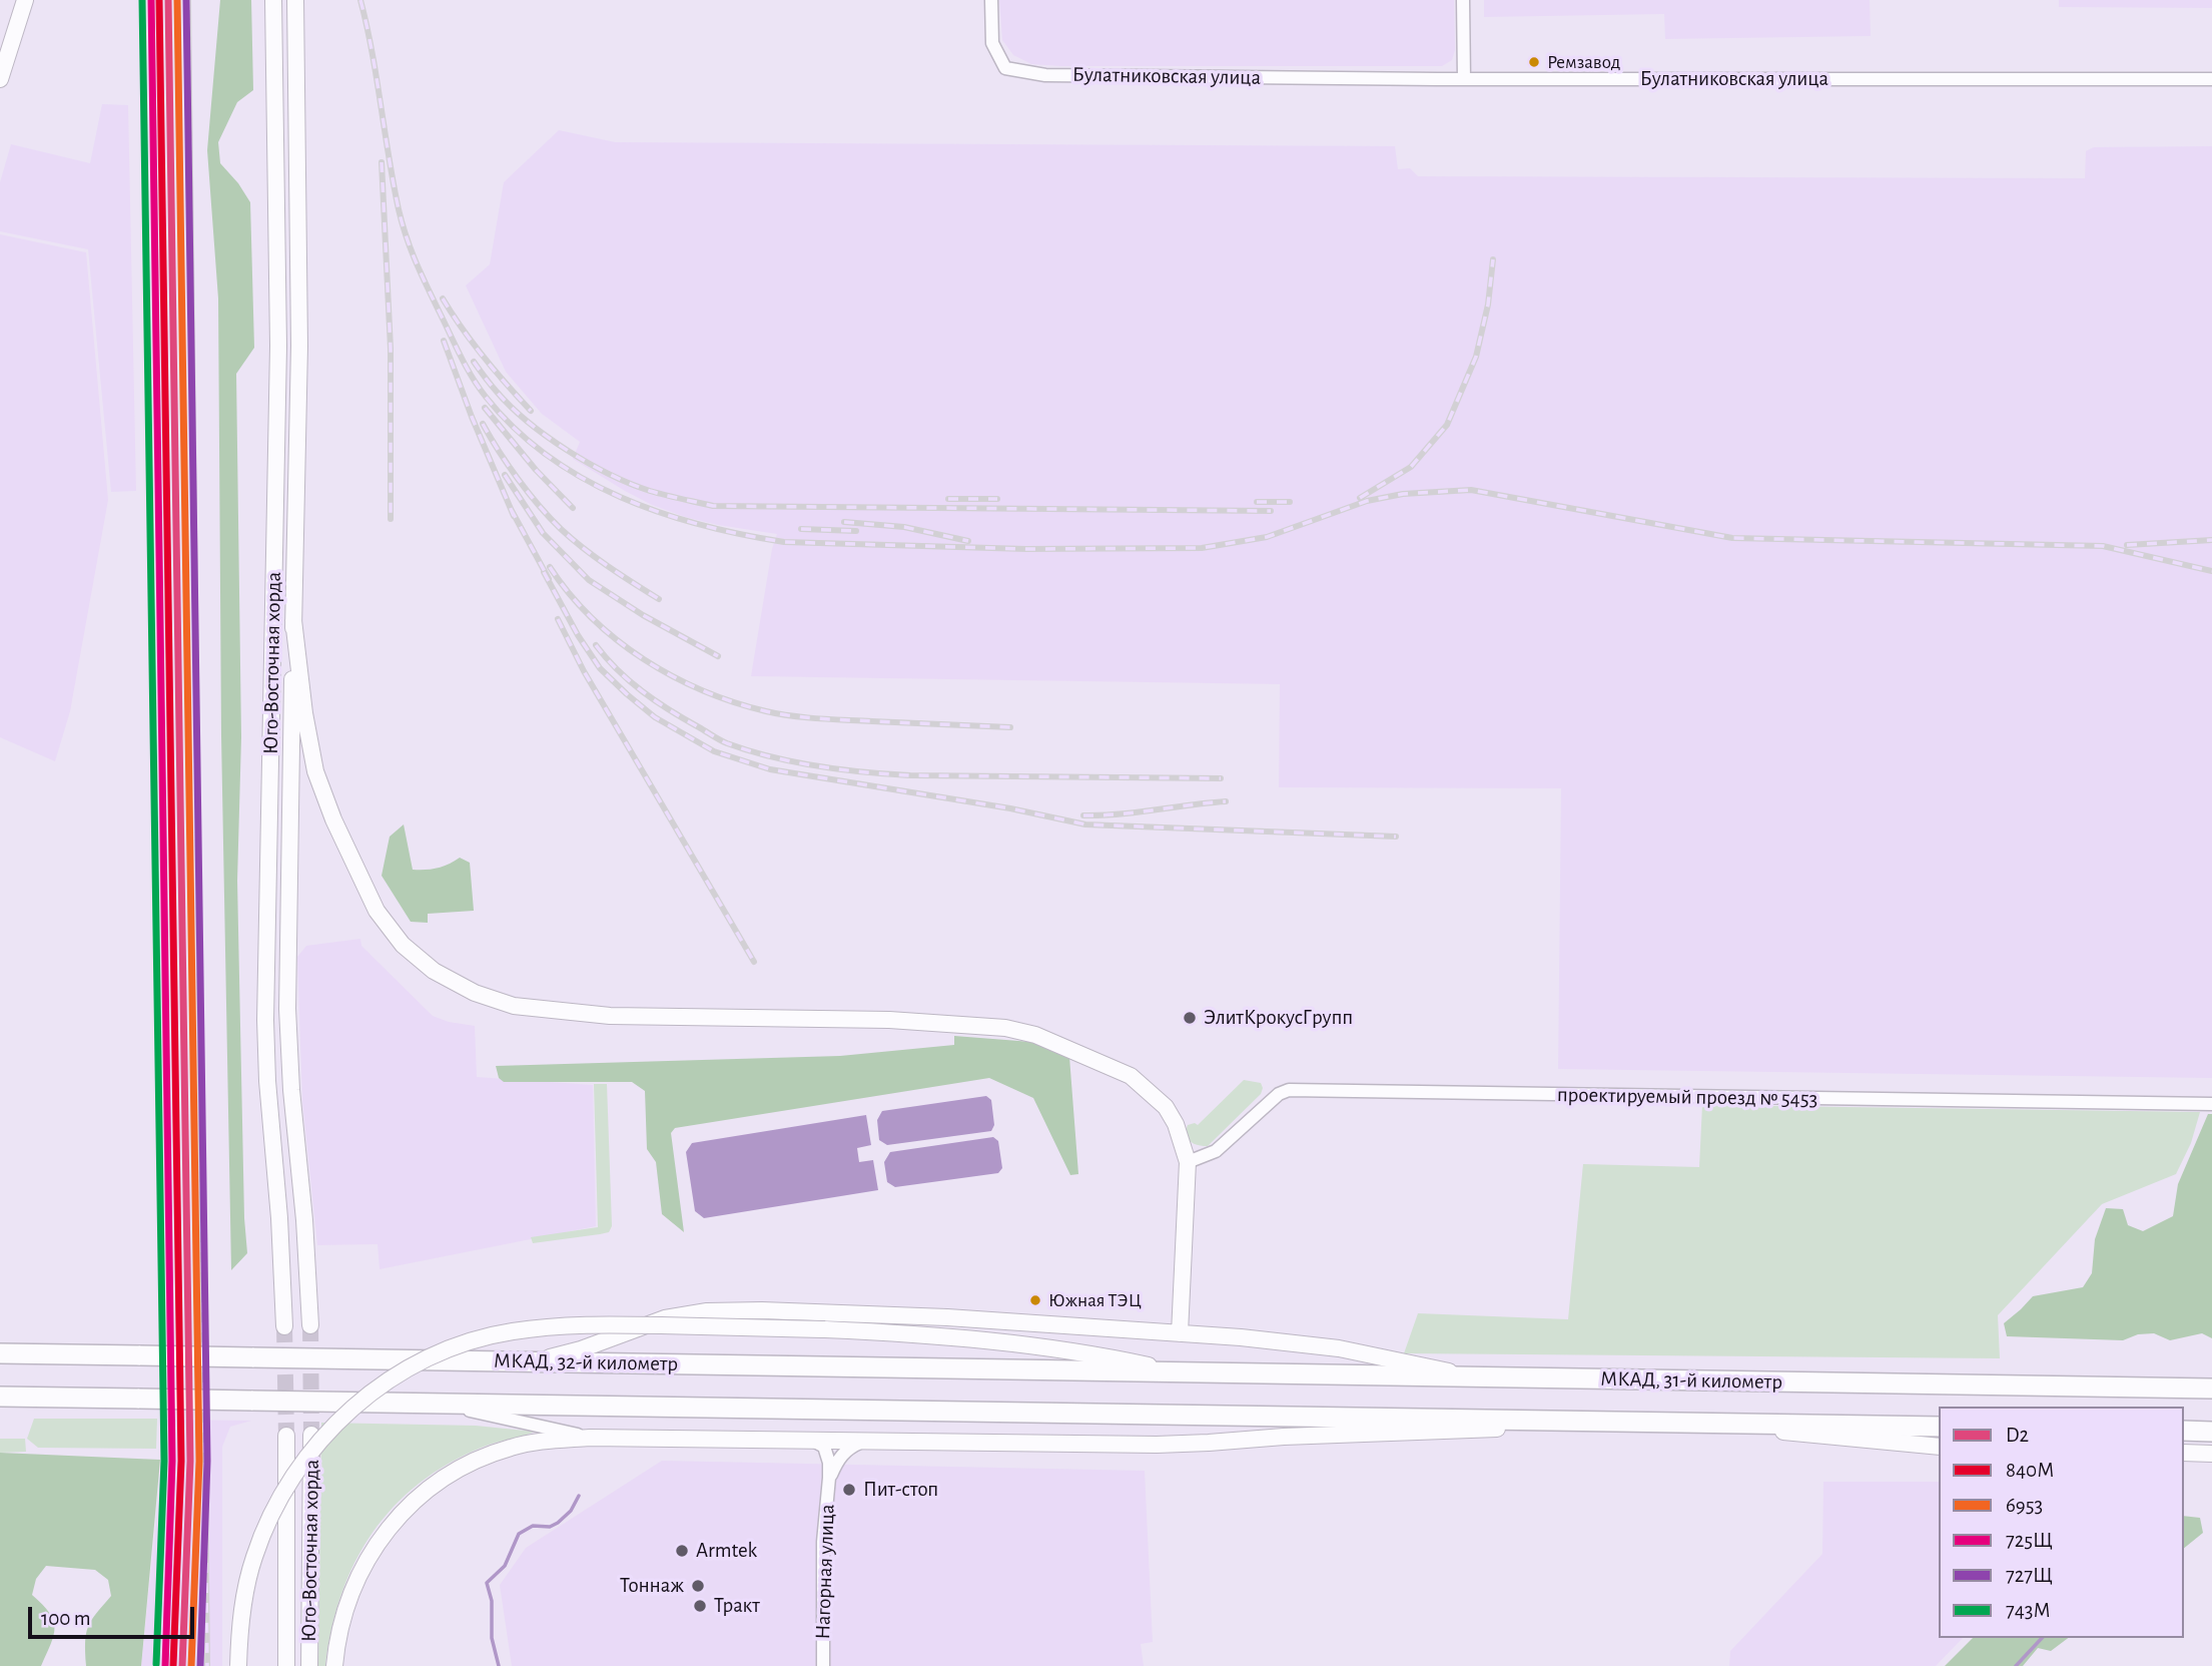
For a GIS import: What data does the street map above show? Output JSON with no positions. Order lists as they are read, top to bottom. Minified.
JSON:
{"streets":{"highway":["МКАД, 32-й километр","МКАД, 31-й километр"],"main road":["Юго-Восточная хорда"],"street":["Булатниковская улица","проектируемый проезд № 5453","Нагорная улица"]},"crossings":[["МКАД, 32-й километр","МКАД, 31-й километр"]],"places":["Ремзавод","ЭлитКрокусГрупп","Южная ТЭЦ","Пит-стоп","Armtek","Тоннаж","Тракт"],"lines":["transit line D2","transit line 840М","transit line 6953","transit line 725Щ","transit line 727Щ","transit line 743М"],"legend":["D2","840М","6953","725Щ","727Щ","743М"],"scale_bar":"100 m"}
